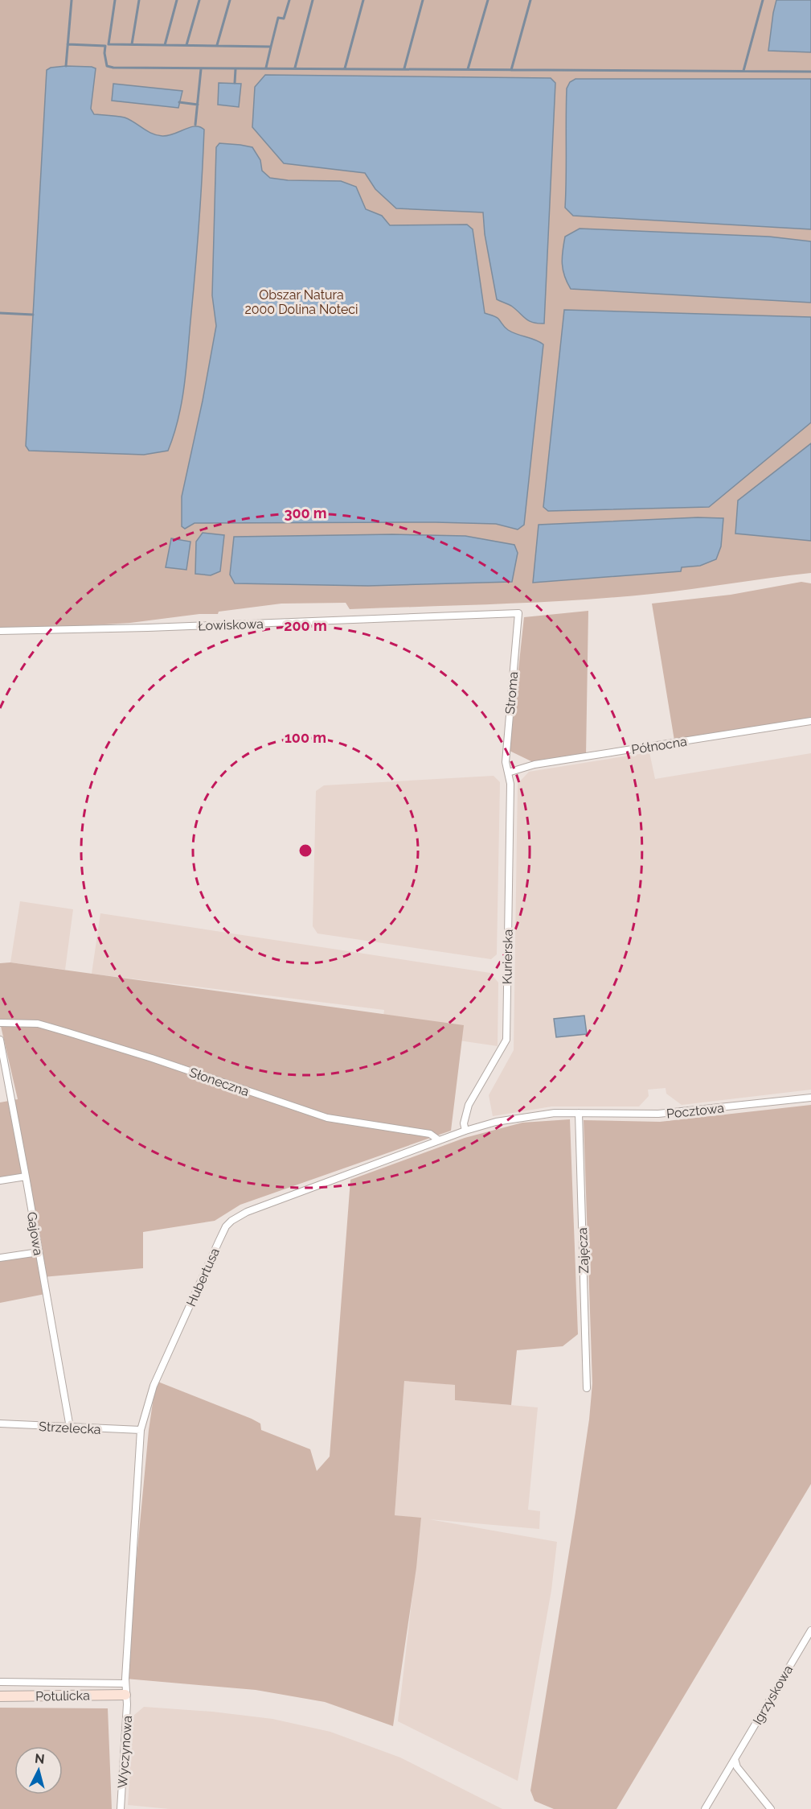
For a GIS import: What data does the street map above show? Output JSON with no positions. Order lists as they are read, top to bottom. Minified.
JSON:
{"streets":{"street":["Łowiskowa","Stroma","Północna","Kurierska","Słoneczna","Pocztowa","Gajowa","Zajęcza","Hubertusa","Strzelecka","Igrzyskowa","Potulicka","Wyczynowa"]},"crossings":[["Łowiskowa","Stroma"],["Stroma","Północna"],["Stroma","Kurierska"],["Północna","Kurierska"],["Kurierska","Hubertusa"],["Słoneczna","Hubertusa"],["Pocztowa","Zajęcza"],["Pocztowa","Hubertusa"],["Gajowa","Strzelecka"],["Zajęcza","Hubertusa"],["Hubertusa","Strzelecka"],["Hubertusa","Potulicka"],["Hubertusa","Wyczynowa"],["Potulicka","Wyczynowa"]],"parks":["Obszar Natura 2000 Dolina Noteci"],"north":"top","rings":["300 m","200 m","100 m"]}
